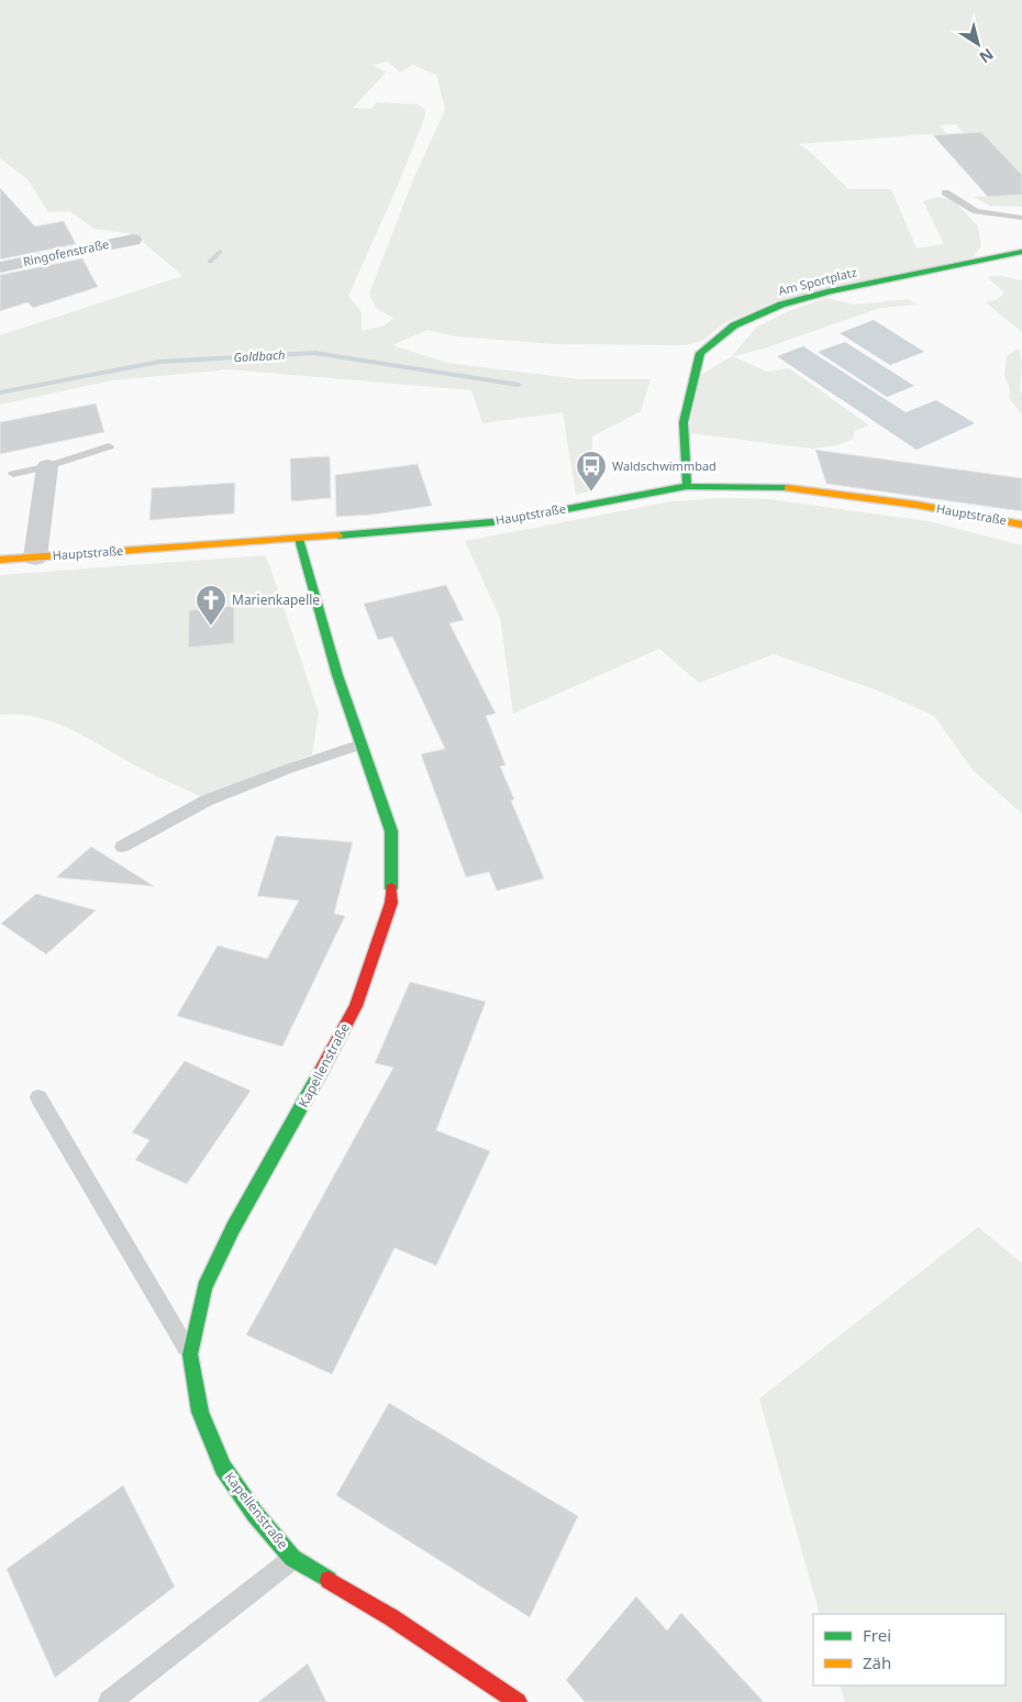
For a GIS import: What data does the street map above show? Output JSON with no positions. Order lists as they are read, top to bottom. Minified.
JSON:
{"streets":{"street":["Ringofenstraße","Am Sportplatz","Hauptstraße","Kapellenstraße"]},"crossings":[["Am Sportplatz","Hauptstraße"],["Hauptstraße","Kapellenstraße"]],"water":["Goldbach"],"places":{"bus stop":["Waldschwimmbad"],"church":["Marienkapelle"]},"legend":["Frei","Zäh"],"north":"bottom right"}
